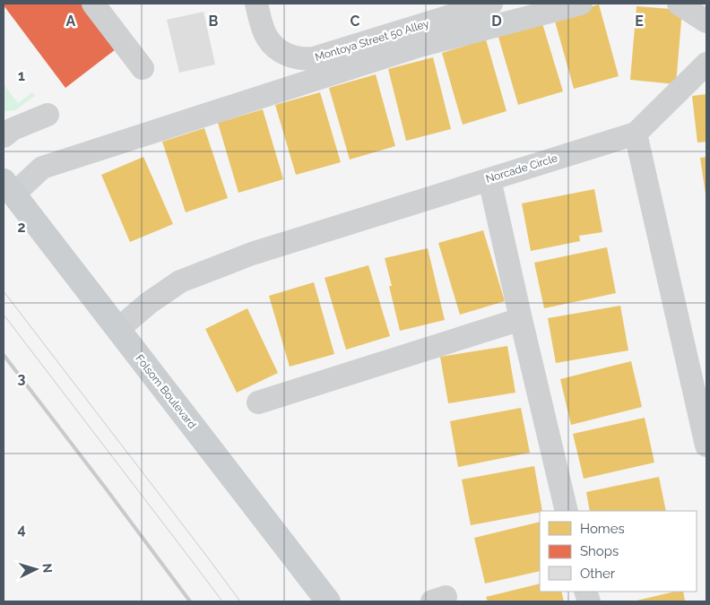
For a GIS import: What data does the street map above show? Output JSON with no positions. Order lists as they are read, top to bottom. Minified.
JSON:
{"streets":{"main road":["Folsom Boulevard"],"street":["Montoya Street 50 Alley","Norcade Circle"]},"crossings":[["Norcade Circle","Folsom Boulevard"]],"legend":["Homes","Shops","Other"],"north":"right","grid":{"columns":["A","B","C","D","E"],"rows":["1","2","3","4"]}}
